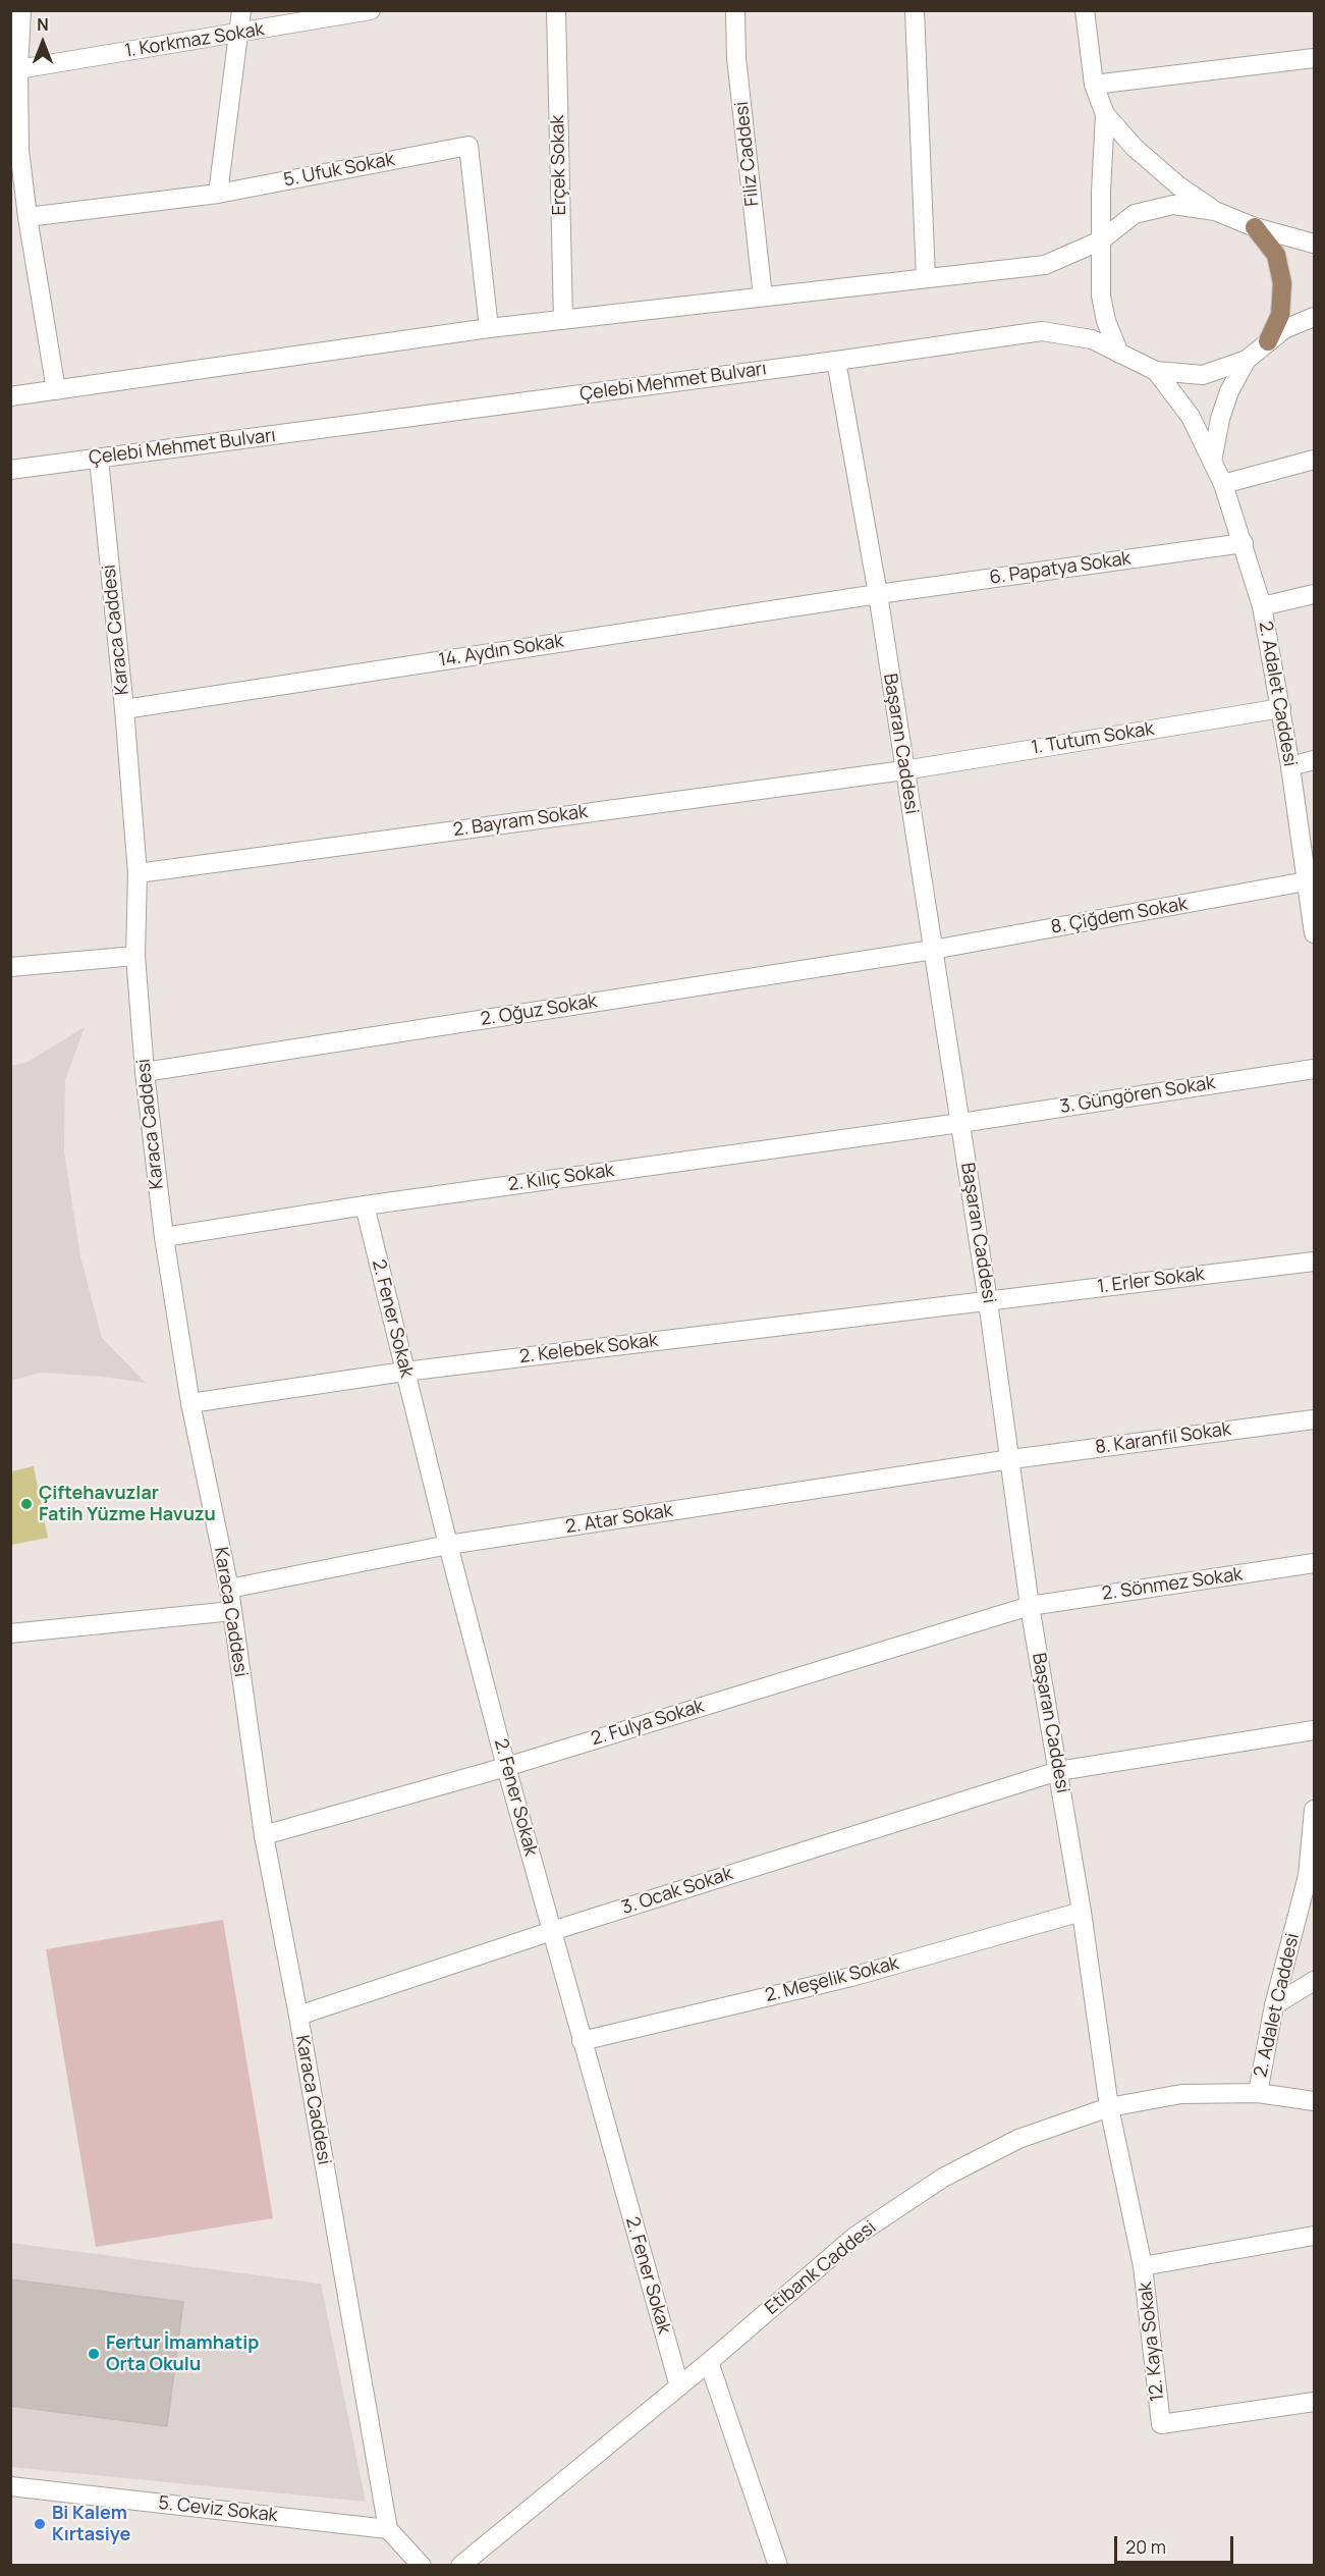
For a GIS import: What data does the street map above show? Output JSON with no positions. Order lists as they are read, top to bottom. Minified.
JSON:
{"streets":{"street":["1. Korkmaz Sokak","Filiz Caddesi","Erçek Sokak","5. Ufuk Sokak","Çelebi Mehmet Bulvarı","6. Papatya Sokak","Karaca Caddesi","14. Aydın Sokak","2. Adalet Caddesi","1. Tutum Sokak","Başaran Caddesi","2. Bayram Sokak","8. Çiğdem Sokak","2. Oğuz Sokak","3. Güngören Sokak","2. Kılıç Sokak","1. Erler Sokak","2. Fener Sokak","2. Kelebek Sokak","8. Karanfil Sokak","2. Atar Sokak","2. Sönmez Sokak","2. Fulya Sokak","3. Ocak Sokak","2. Meşelik Sokak","Etibank Caddesi","12. Kaya Sokak","5. Ceviz Sokak"]},"crossings":[["Çelebi Mehmet Bulvarı","Karaca Caddesi"],["Çelebi Mehmet Bulvarı","2. Adalet Caddesi"],["Çelebi Mehmet Bulvarı","Başaran Caddesi"],["6. Papatya Sokak","14. Aydın Sokak"],["6. Papatya Sokak","2. Adalet Caddesi"],["6. Papatya Sokak","Başaran Caddesi"],["Karaca Caddesi","14. Aydın Sokak"],["Karaca Caddesi","2. Bayram Sokak"],["Karaca Caddesi","2. Oğuz Sokak"],["Karaca Caddesi","2. Kılıç Sokak"],["Karaca Caddesi","2. Kelebek Sokak"],["Karaca Caddesi","2. Atar Sokak"],["Karaca Caddesi","2. Fulya Sokak"],["Karaca Caddesi","3. Ocak Sokak"],["Karaca Caddesi","5. Ceviz Sokak"],["14. Aydın Sokak","Başaran Caddesi"],["2. Adalet Caddesi","1. Tutum Sokak"],["2. Adalet Caddesi","8. Çiğdem Sokak"],["2. Adalet Caddesi","Etibank Caddesi"],["1. Tutum Sokak","Başaran Caddesi"],["1. Tutum Sokak","2. Bayram Sokak"],["Başaran Caddesi","2. Bayram Sokak"],["Başaran Caddesi","8. Çiğdem Sokak"],["Başaran Caddesi","2. Oğuz Sokak"],["Başaran Caddesi","3. Güngören Sokak"],["Başaran Caddesi","2. Kılıç Sokak"],["Başaran Caddesi","1. Erler Sokak"],["Başaran Caddesi","2. Kelebek Sokak"],["Başaran Caddesi","8. Karanfil Sokak"],["Başaran Caddesi","2. Atar Sokak"],["Başaran Caddesi","2. Sönmez Sokak"],["Başaran Caddesi","2. Fulya Sokak"],["Başaran Caddesi","3. Ocak Sokak"],["Başaran Caddesi","2. Meşelik Sokak"],["Başaran Caddesi","Etibank Caddesi"],["Başaran Caddesi","12. Kaya Sokak"],["8. Çiğdem Sokak","2. Oğuz Sokak"],["3. Güngören Sokak","2. Kılıç Sokak"],["2. Kılıç Sokak","2. Fener Sokak"],["1. Erler Sokak","2. Kelebek Sokak"],["2. Fener Sokak","2. Kelebek Sokak"],["2. Fener Sokak","2. Atar Sokak"],["2. Fener Sokak","2. Fulya Sokak"],["2. Fener Sokak","3. Ocak Sokak"],["2. Fener Sokak","2. Meşelik Sokak"],["2. Fener Sokak","Etibank Caddesi"],["8. Karanfil Sokak","2. Atar Sokak"],["2. Sönmez Sokak","2. Fulya Sokak"],["Etibank Caddesi","12. Kaya Sokak"]],"places":["Çiftehavuzlar Fatih Yüzme Havuzu","Fertur İmamhatip Orta Okulu","Bi Kalem Kırtasiye"],"scale_bar":"20 m","north":"top"}
